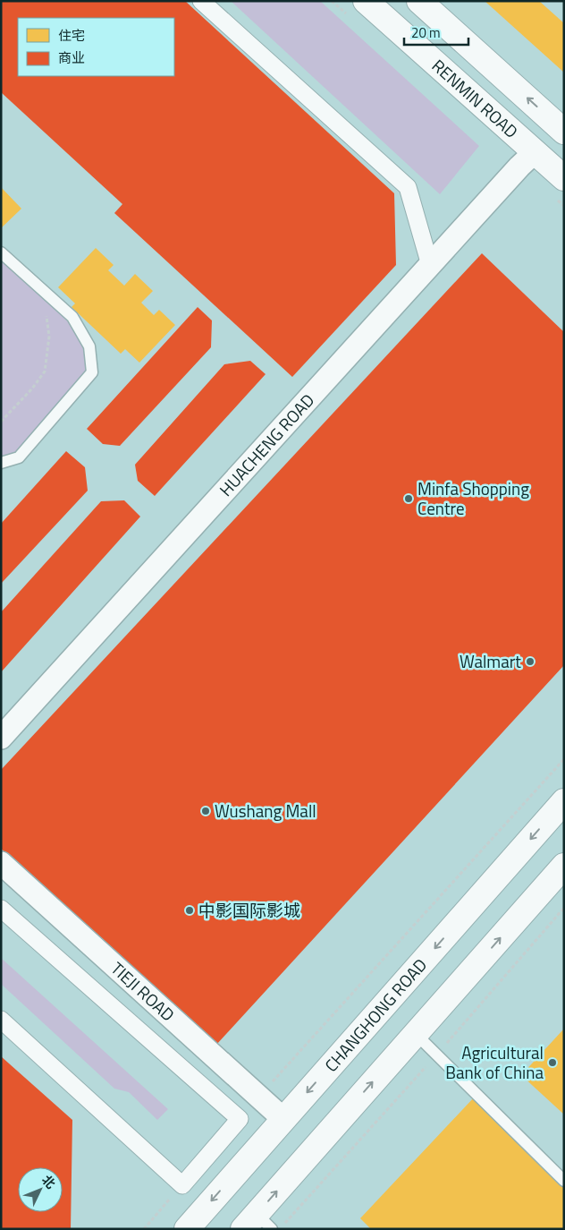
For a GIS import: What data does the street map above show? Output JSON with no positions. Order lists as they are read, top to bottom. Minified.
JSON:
{"streets":{"main road":["RENMIN ROAD","CHANGHONG ROAD"],"street":["HUACHENG ROAD","TIEJI ROAD"]},"crossings":[["RENMIN ROAD","HUACHENG ROAD"],["TIEJI ROAD","CHANGHONG ROAD"]],"places":["Minfa Shopping Centre","Walmart","Wushang Mall","中影国际影城","Agricultural Bank of China"],"legend":["住宅","商业"],"scale_bar":"20 m","north":"top right"}
